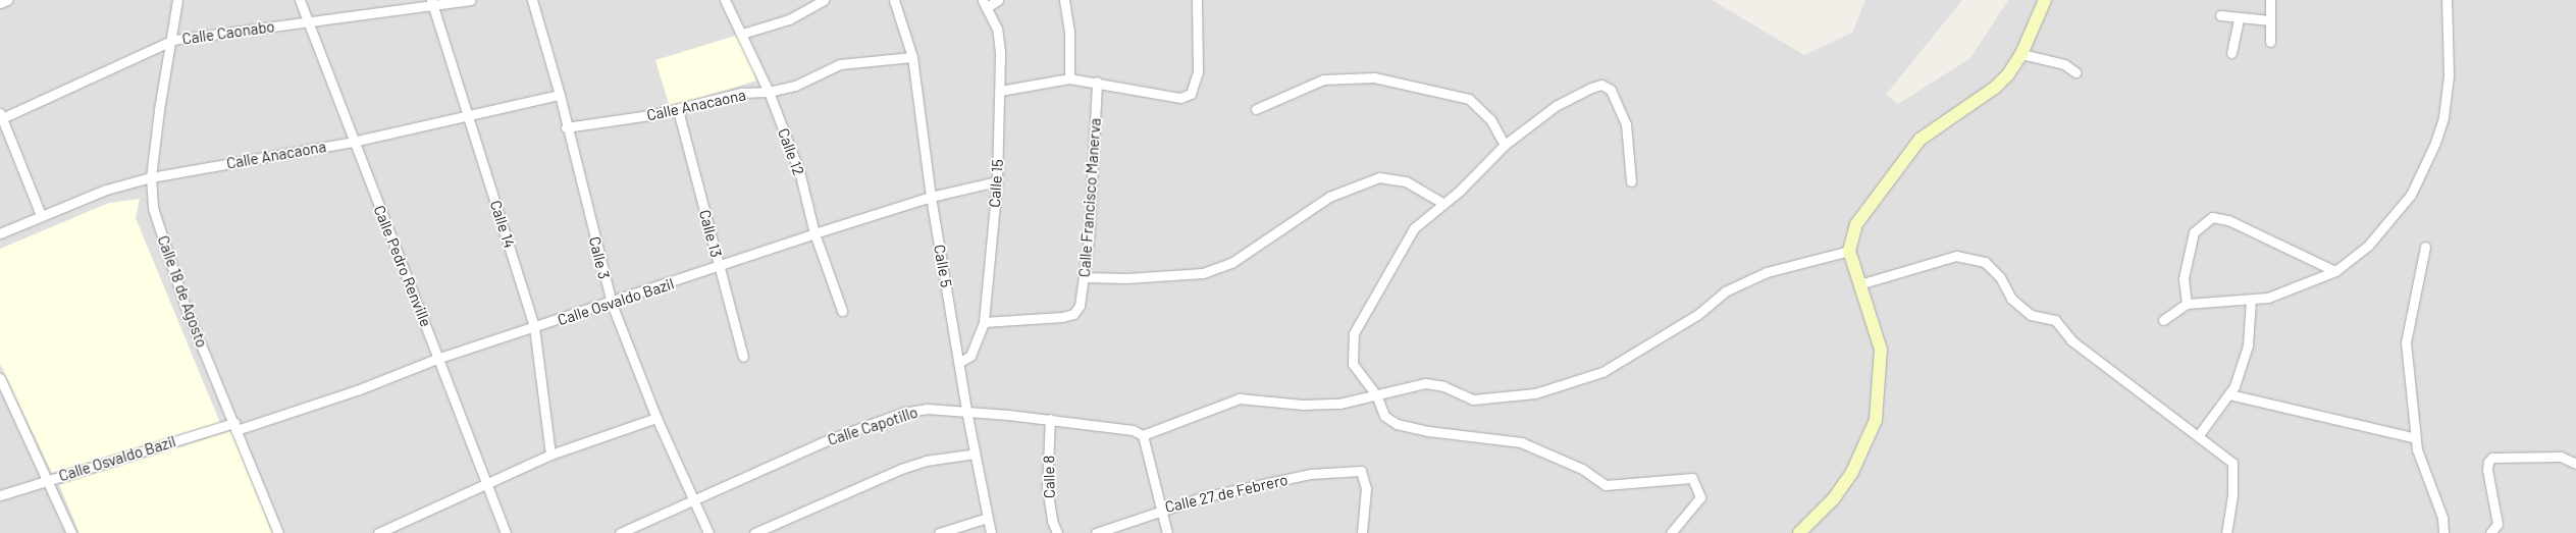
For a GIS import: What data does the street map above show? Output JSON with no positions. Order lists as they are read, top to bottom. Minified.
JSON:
{"streets":{"street":["Calle Caonabo","Calle Anacaona","Calle 12","Calle 15","Calle Francisco Manerva","Calle 14","Calle 13","Calle 3","Calle Pedro Renville","Calle 5","Calle 18 de Agosto","Calle Osvaldo Bazil","Calle Capotillo","Calle 8","Calle 27 de Febrero"]},"crossings":[["Calle Caonabo","Calle 14"],["Calle Caonabo","Calle Pedro Renville"],["Calle Caonabo","Calle 18 de Agosto"],["Calle Anacaona","Calle 12"],["Calle Anacaona","Calle 14"],["Calle Anacaona","Calle 13"],["Calle Anacaona","Calle 3"],["Calle Anacaona","Calle Pedro Renville"],["Calle Anacaona","Calle 5"],["Calle Anacaona","Calle 18 de Agosto"],["Calle 12","Calle Osvaldo Bazil"],["Calle 15","Calle Francisco Manerva"],["Calle 15","Calle 5"],["Calle 15","Calle Osvaldo Bazil"],["Calle 14","Calle Osvaldo Bazil"],["Calle 13","Calle Osvaldo Bazil"],["Calle 3","Calle Osvaldo Bazil"],["Calle 3","Calle Capotillo"],["Calle Pedro Renville","Calle Osvaldo Bazil"],["Calle 5","Calle Osvaldo Bazil"],["Calle 5","Calle Capotillo"],["Calle 18 de Agosto","Calle Osvaldo Bazil"],["Calle Capotillo","Calle 8"]]}
